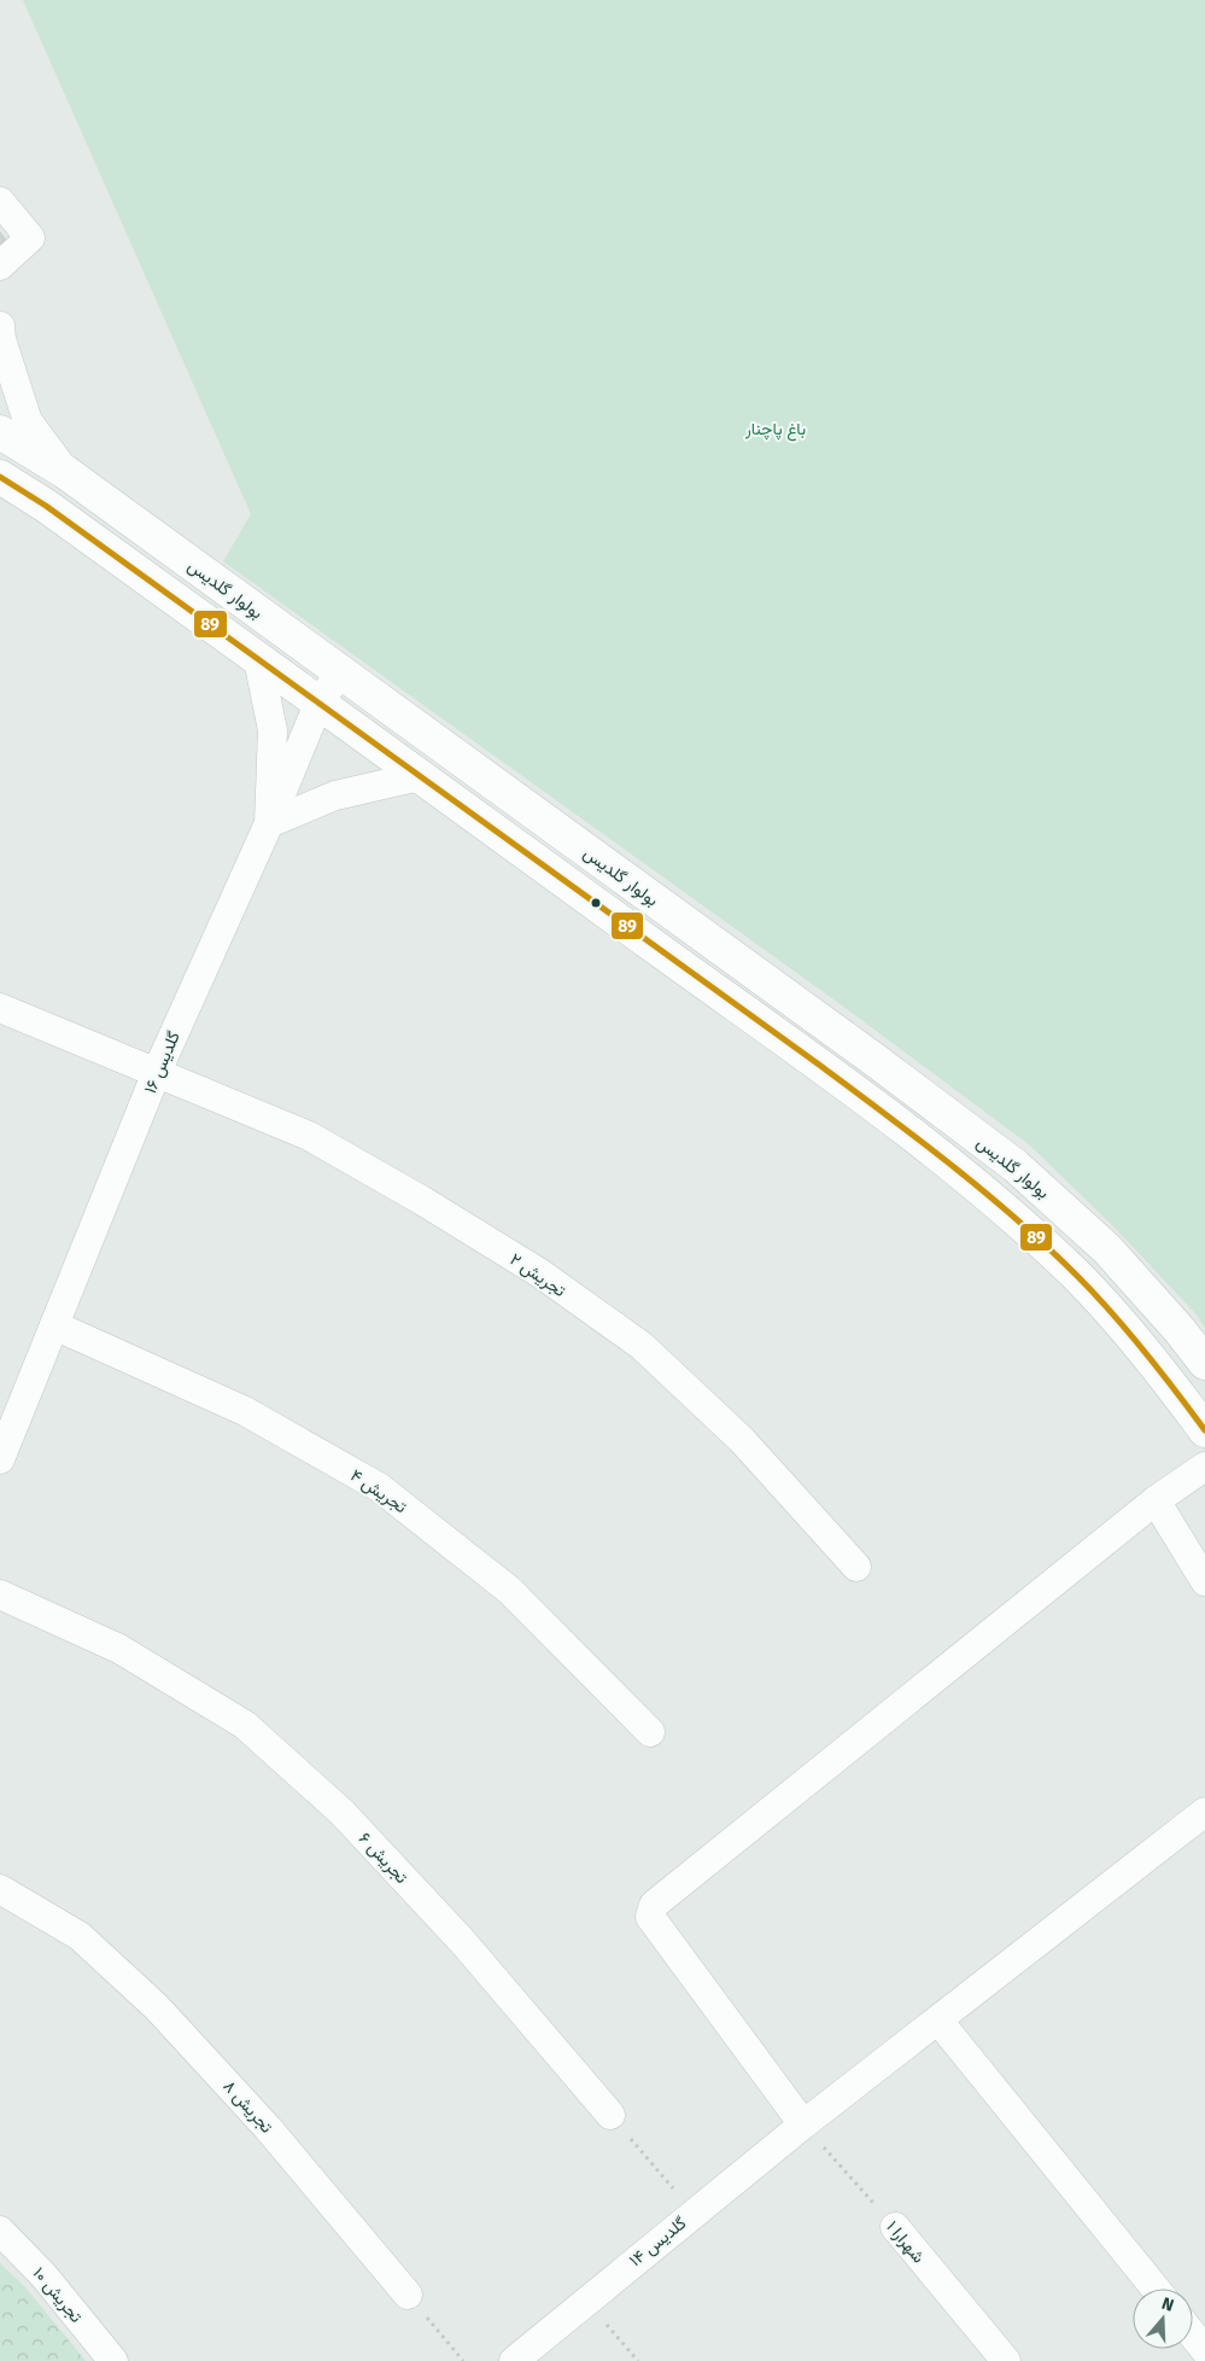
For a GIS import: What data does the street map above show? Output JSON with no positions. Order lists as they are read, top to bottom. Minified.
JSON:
{"streets":{"street":["بولوار گلدیس","گلدیس ۱۶","تجریش ۲","تجریش ۴","تجریش ۶","تجریش ۸","گلدیس ۱۴","شهرارا ۱","تجریش ۱۰"]},"crossings":[["بولوار گلدیس","گلدیس ۱۶"],["گلدیس ۱۶","تجریش ۲"],["گلدیس ۱۶","تجریش ۴"],["گلدیس ۱۴","شهرارا ۱"]],"parks":["باغ پاچنار"],"lines":["transit line 89"],"north":"top"}
